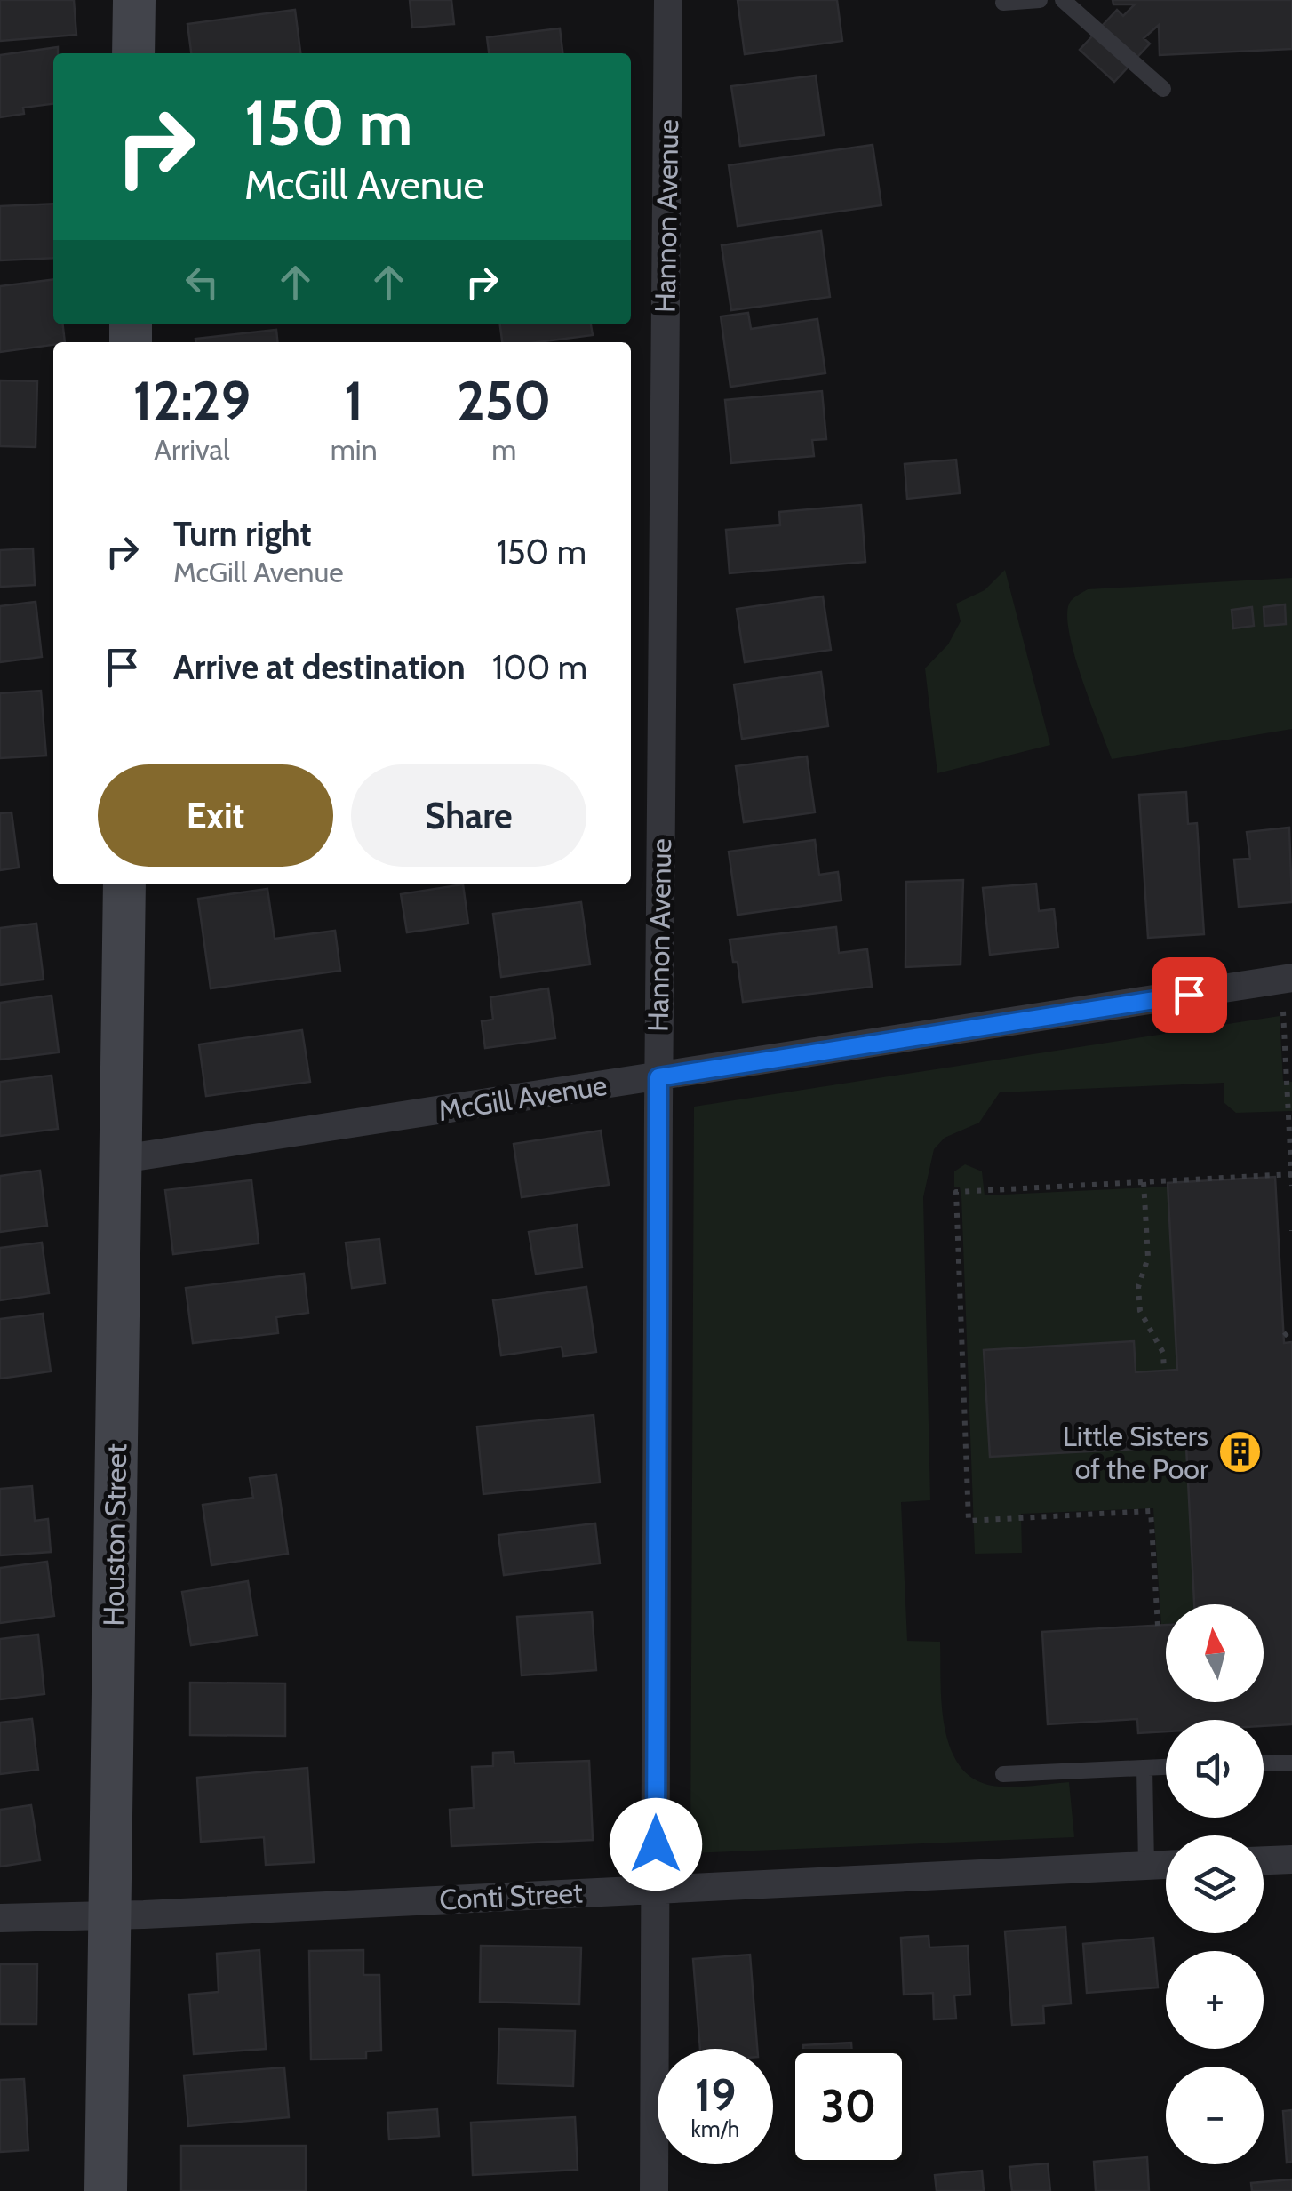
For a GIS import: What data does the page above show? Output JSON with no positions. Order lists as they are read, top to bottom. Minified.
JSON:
{"streets":{"street":["Hannon Avenue","McGill Avenue","Houston Street","Conti Street"]},"crossings":[["Hannon Avenue","McGill Avenue"],["Hannon Avenue","Conti Street"],["McGill Avenue","Houston Street"],["Houston Street","Conti Street"]],"places":{"building":["Little Sisters of the Poor"]},"north":"top","page":{"turn":["150 m","McGill Avenue"],"eta":["12:29","Arrival","1","min","250","m"],"list":[{"name":"Turn right","note":"McGill Avenue","value":"150 m"},{"name":"Arrive at destination","value":"100 m"}],"buttons":["Exit","Share"],"map_buttons":["+","−"],"speed":"19 km/h","limit":"30"}}
